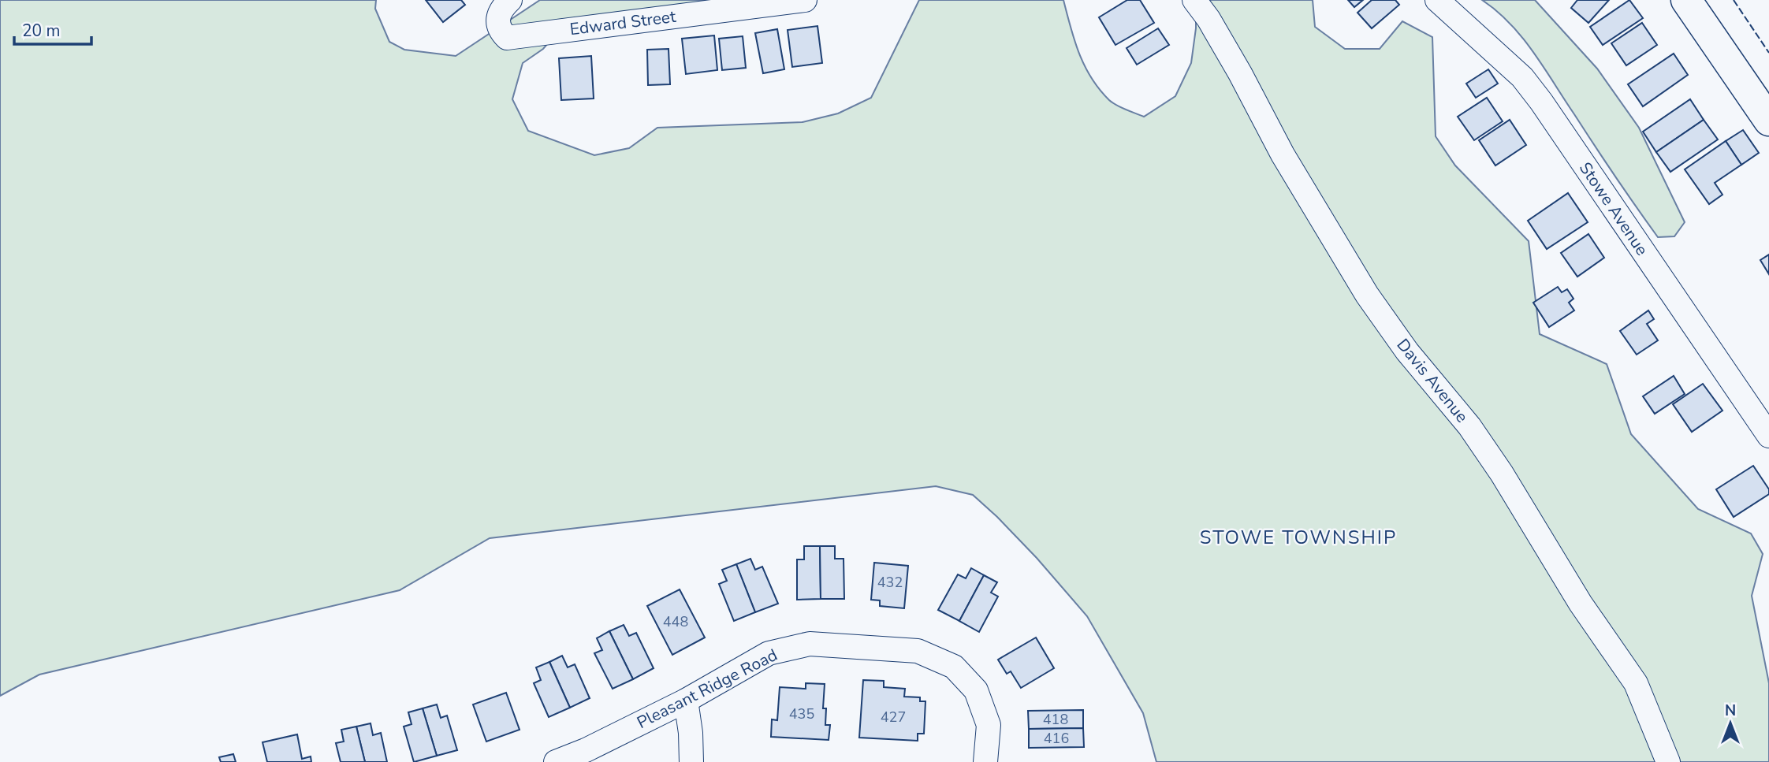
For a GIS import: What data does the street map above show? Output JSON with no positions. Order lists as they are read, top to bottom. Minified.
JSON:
{"streets":{"street":["Edward Street","Stowe Avenue","Davis Avenue","Pleasant Ridge Road"]},"districts":["STOWE TOWNSHIP"],"house_numbers":["432","448","435","427","418","416"],"scale_bar":"20 m","north":"top"}
